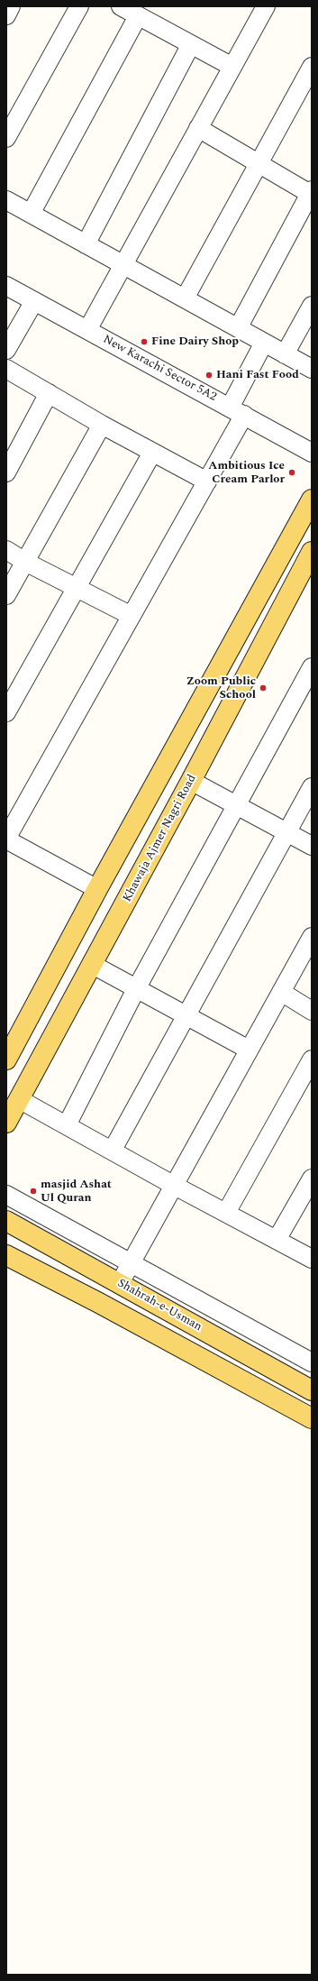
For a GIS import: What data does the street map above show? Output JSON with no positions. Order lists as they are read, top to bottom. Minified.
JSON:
{"streets":{"main road":["Khawaja Ajmer Nagri Road","Shahrah-e-Usman"],"street":["New Karachi Sector 5A2"]},"places":["Fine Dairy Shop","Hani Fast Food","Ambitious Ice Cream Parlor","Zoom Public School","masjid Ashat Ul Quran"]}
